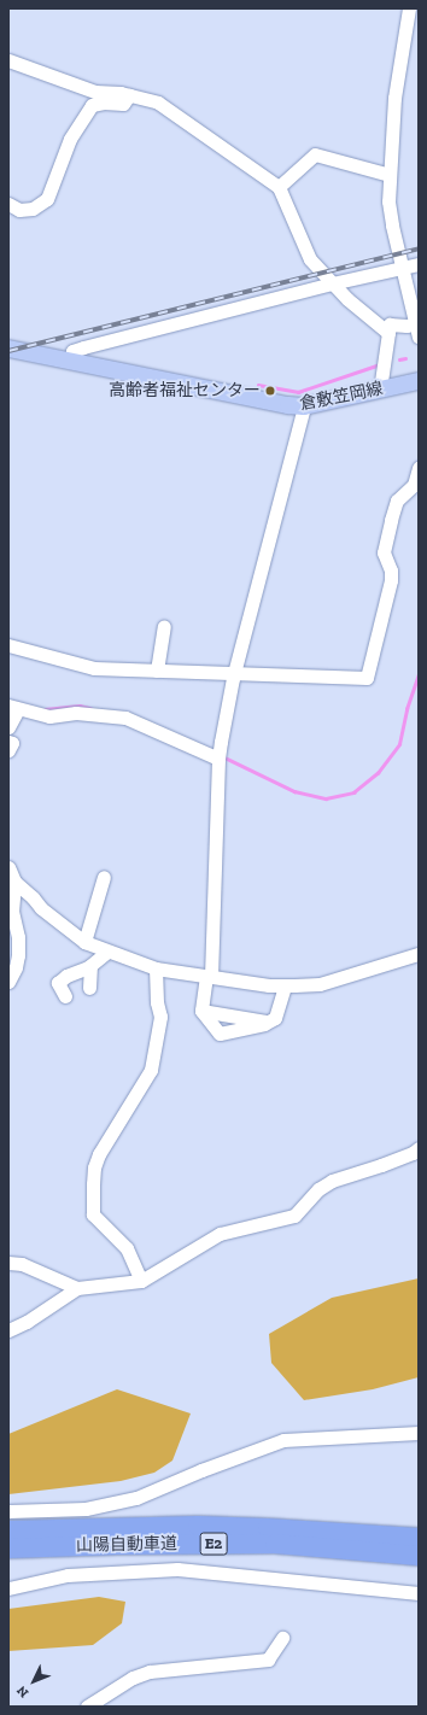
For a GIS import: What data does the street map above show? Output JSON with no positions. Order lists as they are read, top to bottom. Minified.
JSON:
{"streets":{"highway":["E2","山陽自動車道"],"main road":["倉敷笠岡線"]},"places":["高齢者福祉センター"],"north":"bottom left"}
